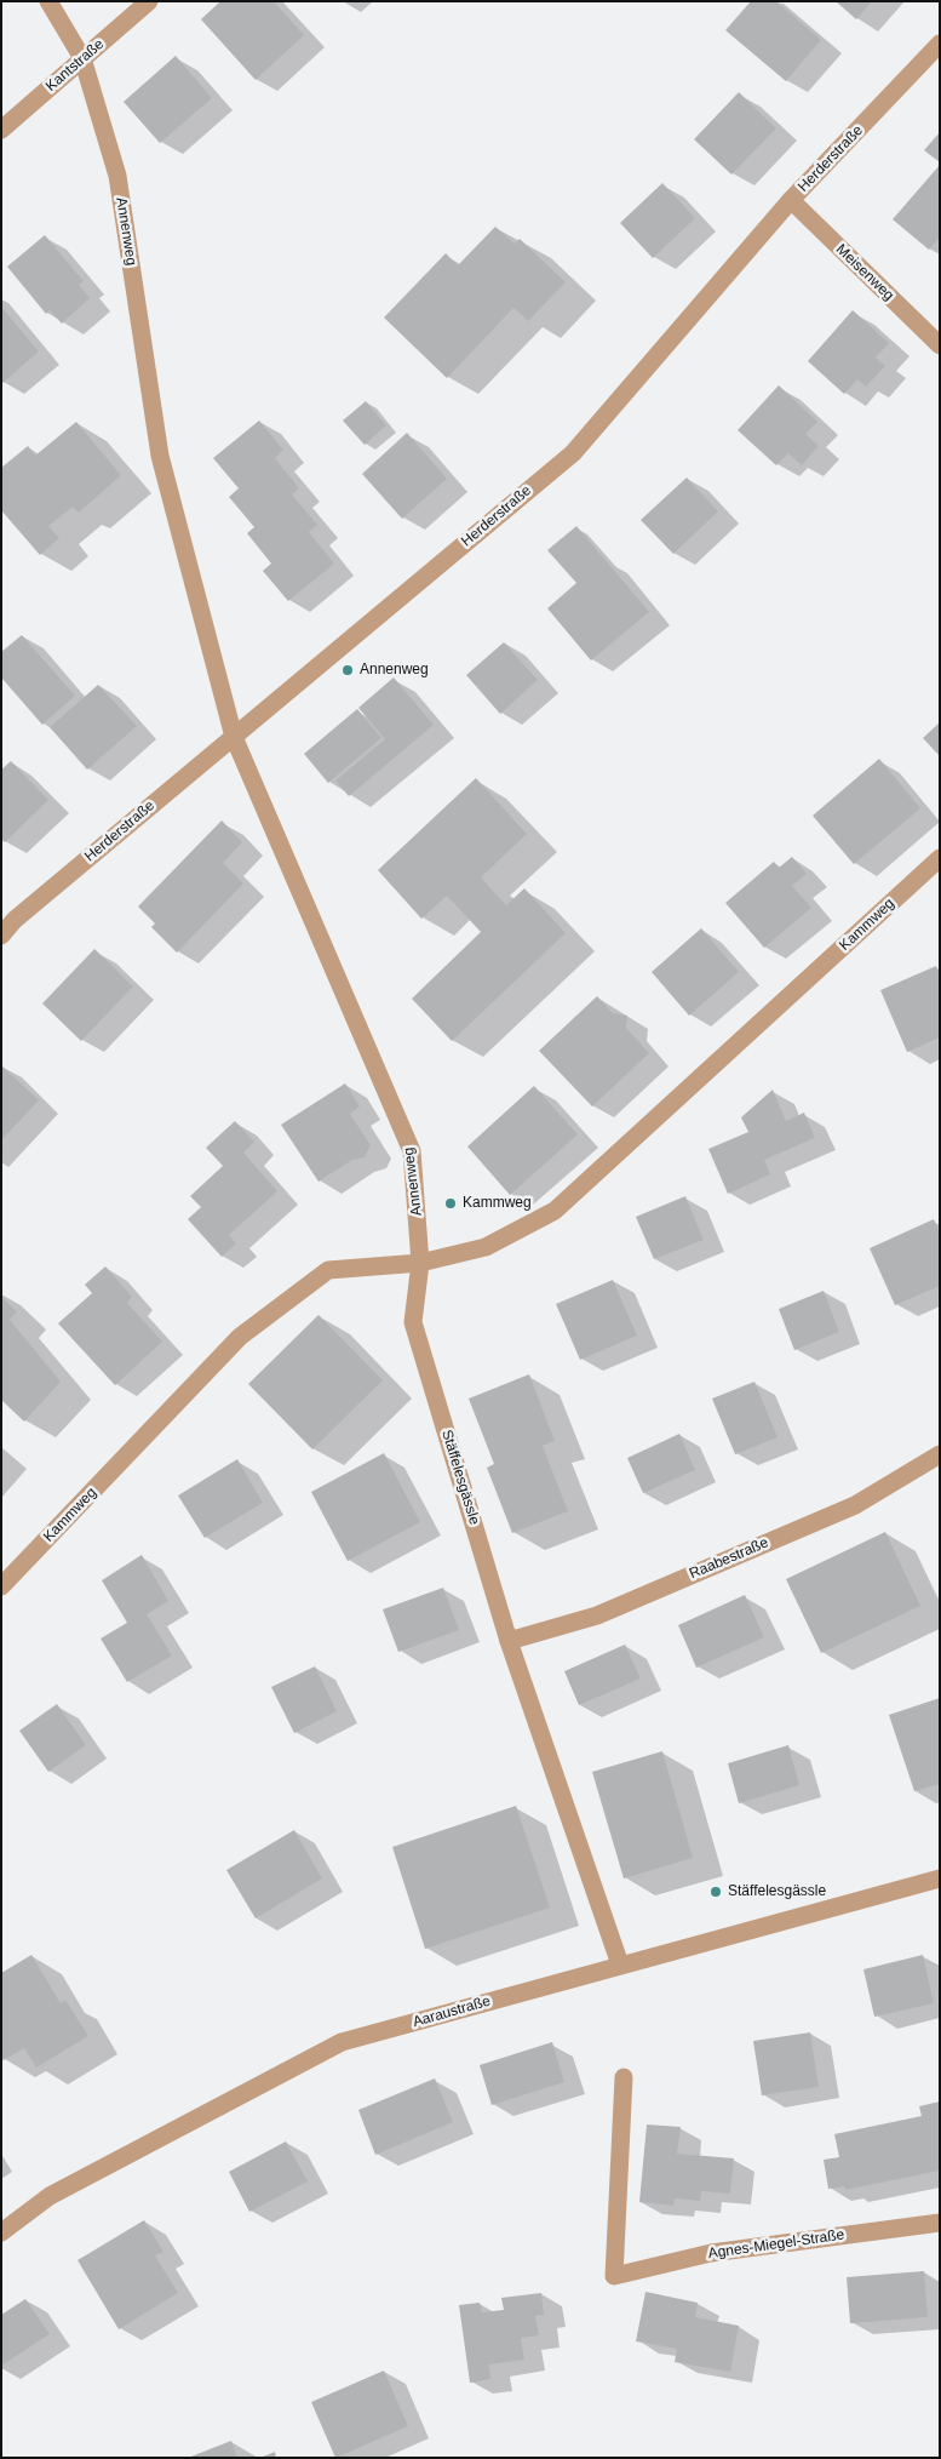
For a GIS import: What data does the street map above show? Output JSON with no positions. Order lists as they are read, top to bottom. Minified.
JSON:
{"streets":{"street":["Kantstraße","Herderstraße","Annenweg","Meisenweg","Kammweg","Stäffelesgässle","Raabestraße","Aaraustraße","Agnes-Miegel-Straße"]},"crossings":[["Kantstraße","Annenweg"],["Herderstraße","Annenweg"],["Herderstraße","Meisenweg"],["Annenweg","Kammweg"],["Annenweg","Stäffelesgässle"],["Kammweg","Stäffelesgässle"],["Stäffelesgässle","Raabestraße"],["Stäffelesgässle","Aaraustraße"]],"places":["Annenweg","Kammweg","Stäffelesgässle"]}
